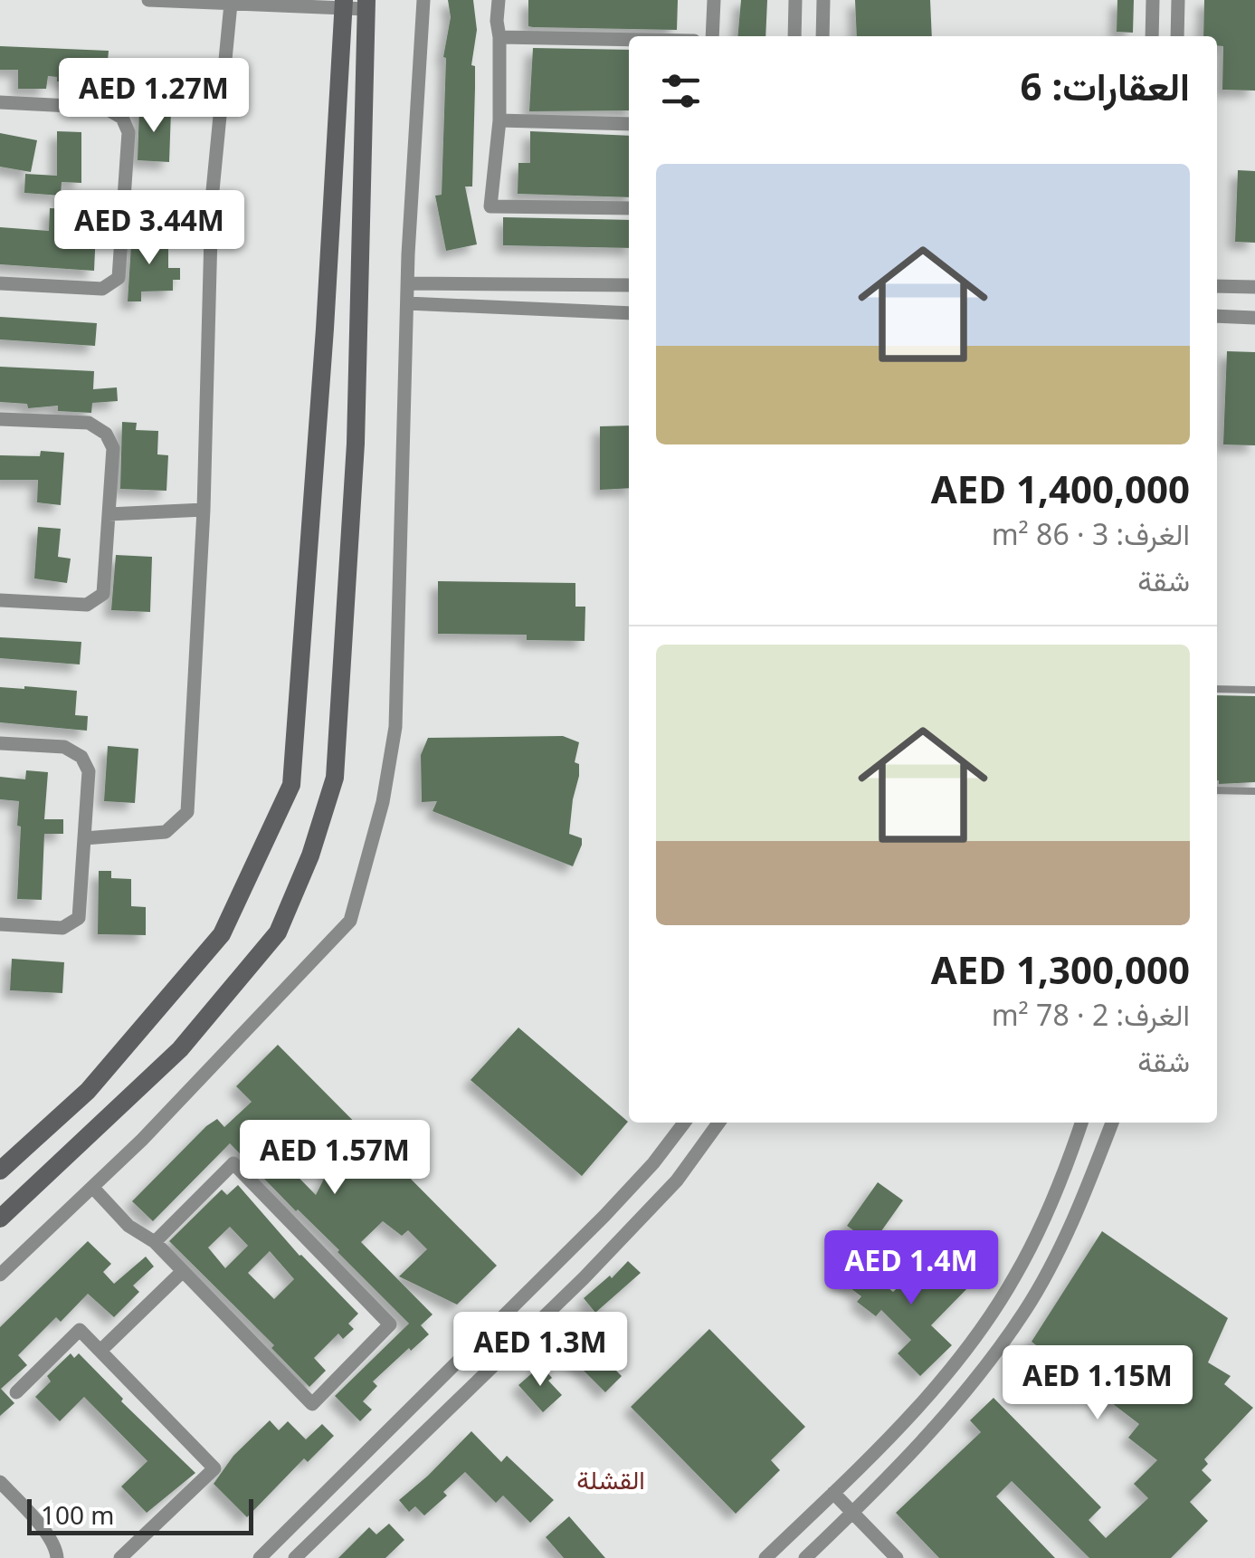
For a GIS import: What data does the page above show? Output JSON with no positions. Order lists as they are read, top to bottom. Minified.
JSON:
{"districts":["القشلة"],"scale_bar":"100 m","page":{"heading":"العقارات: 6","price":["AED 1.27M","AED 3.44M","AED 1.57M","AED 1.4M","AED 1.3M","AED 1.15M"],"list":[{"name":"AED 1,400,000","note":"الغرف: 3 · 86 m² · شقة"},{"name":"AED 1,300,000","note":"الغرف: 2 · 78 m² · شقة"}],"scale":"100 m"}}
